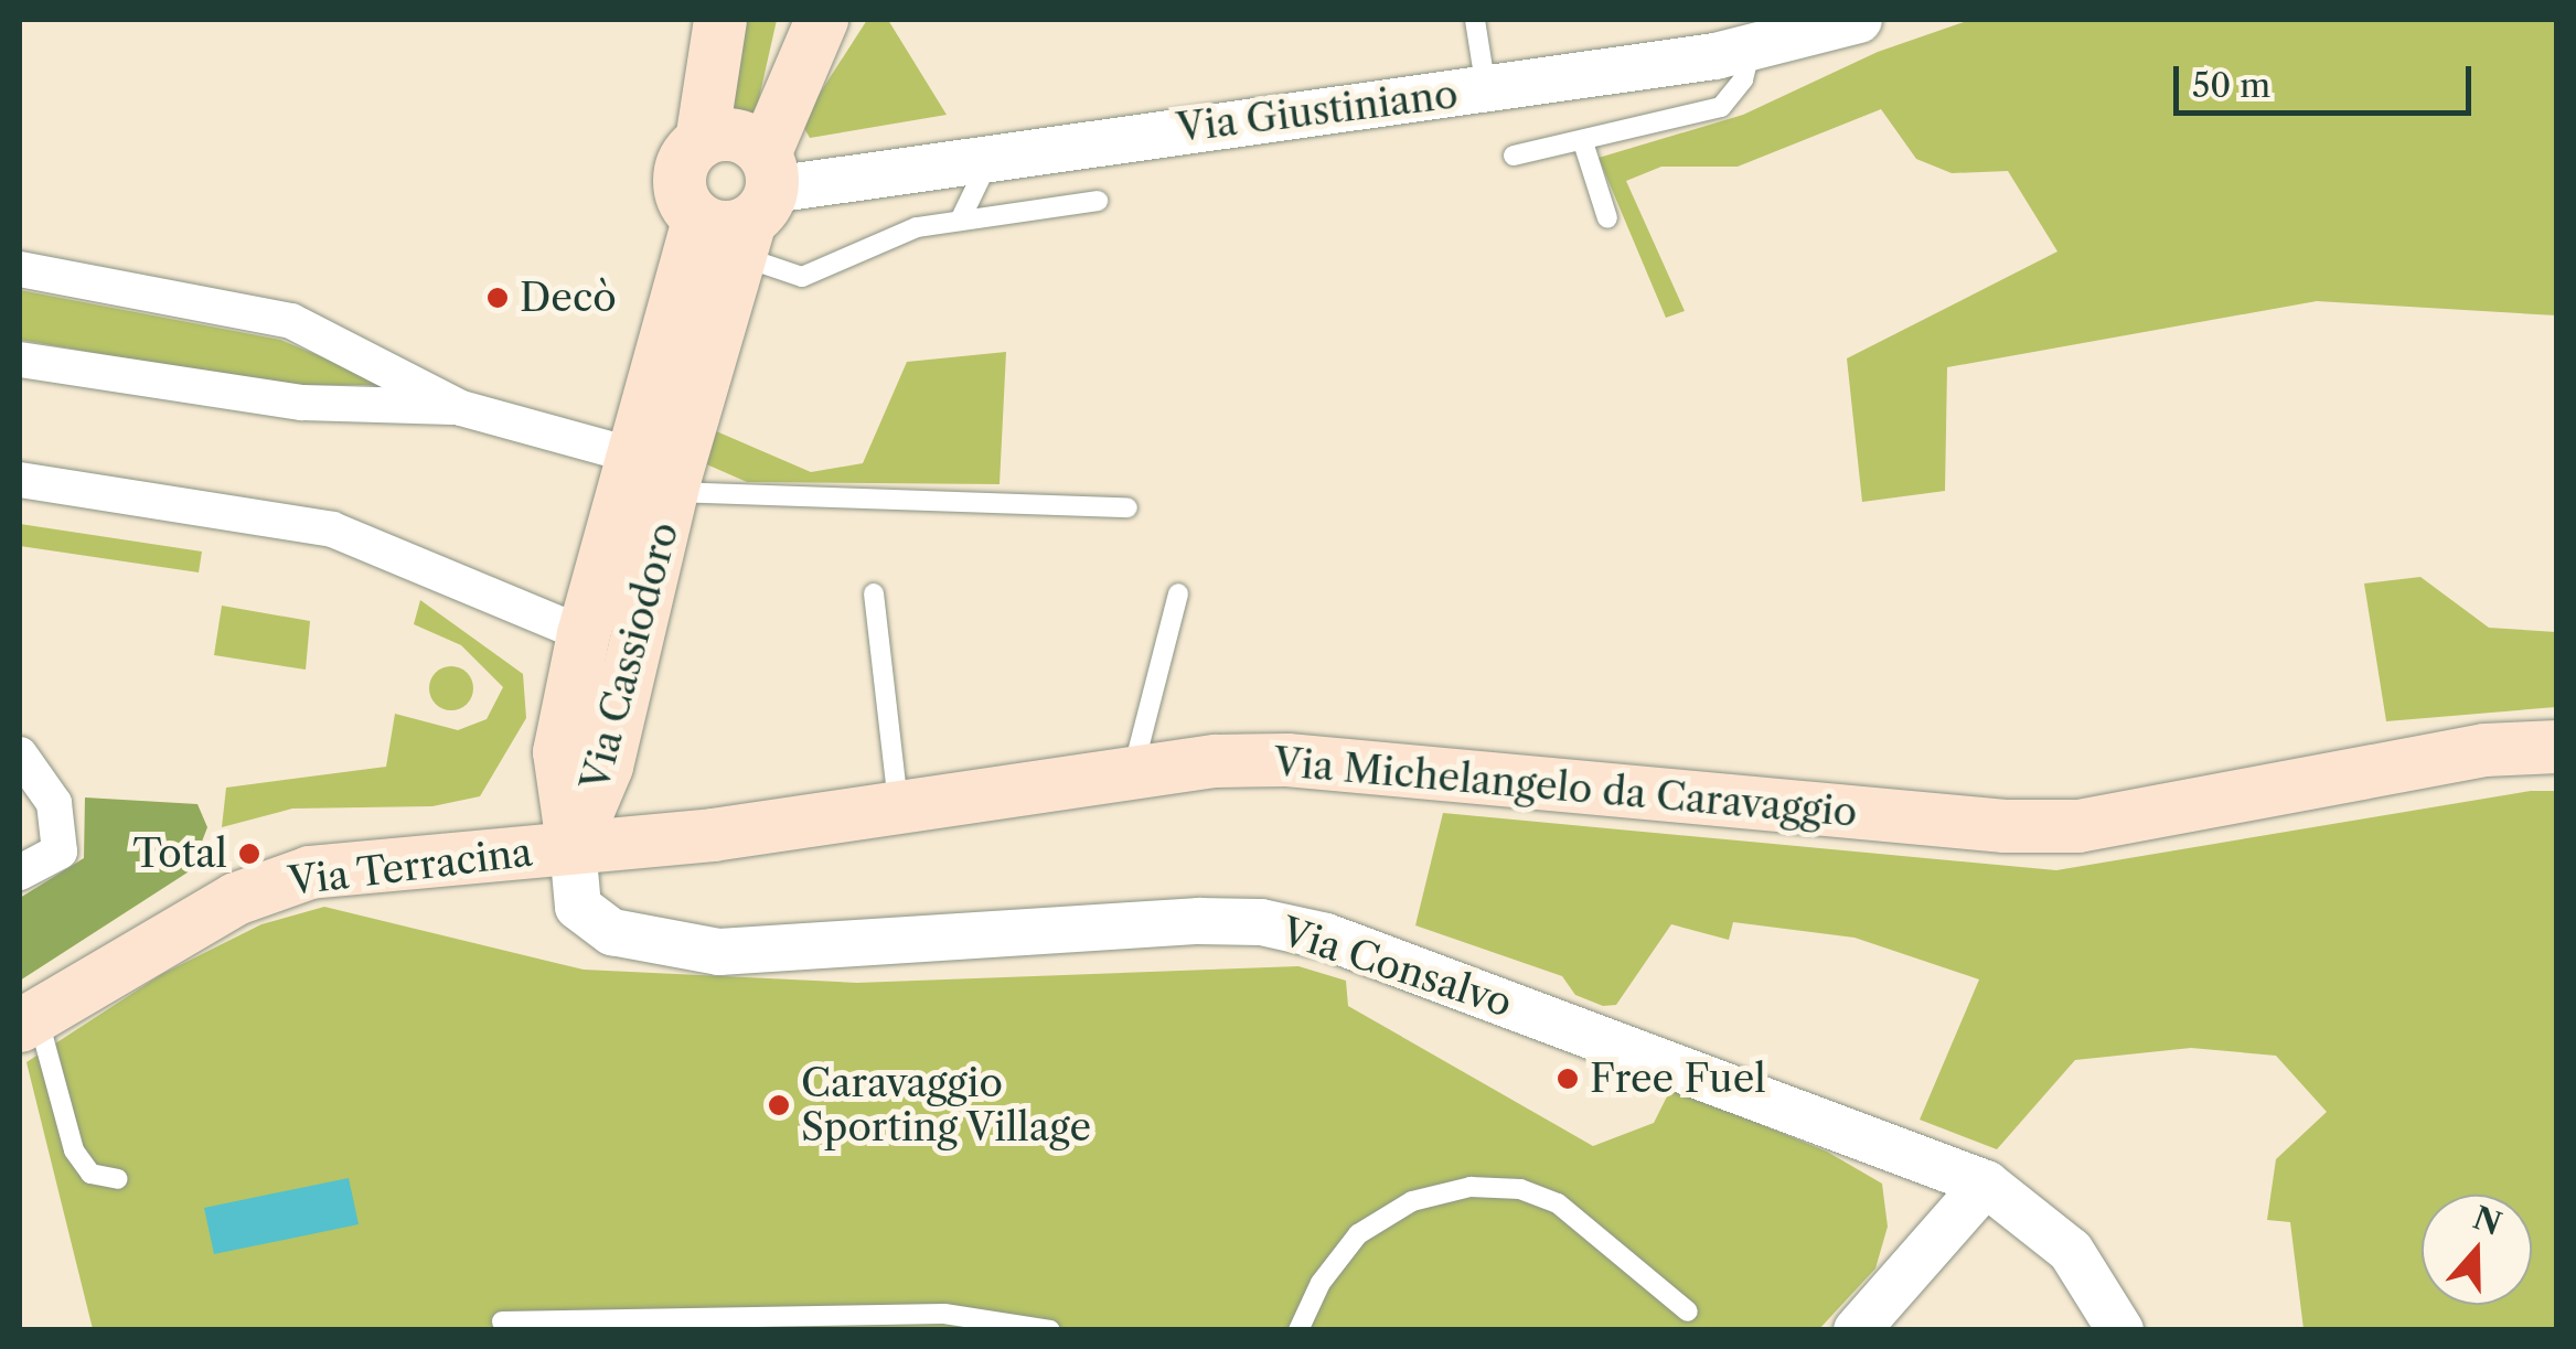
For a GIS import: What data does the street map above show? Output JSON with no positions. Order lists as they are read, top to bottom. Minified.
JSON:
{"streets":{"main road":["Via Cassiodoro","Via Michelangelo da Caravaggio","Via Terracina"],"street":["Via Giustiniano","Via Consalvo"]},"crossings":[["Via Giustiniano","Via Cassiodoro"],["Via Cassiodoro","Via Michelangelo da Caravaggio"],["Via Cassiodoro","Via Terracina"],["Via Cassiodoro","Via Consalvo"],["Via Michelangelo da Caravaggio","Via Terracina"],["Via Michelangelo da Caravaggio","Via Consalvo"],["Via Terracina","Via Consalvo"]],"places":["Decò","Total","Free Fuel","Caravaggio Sporting Village"],"scale_bar":"50 m","north":"top"}
